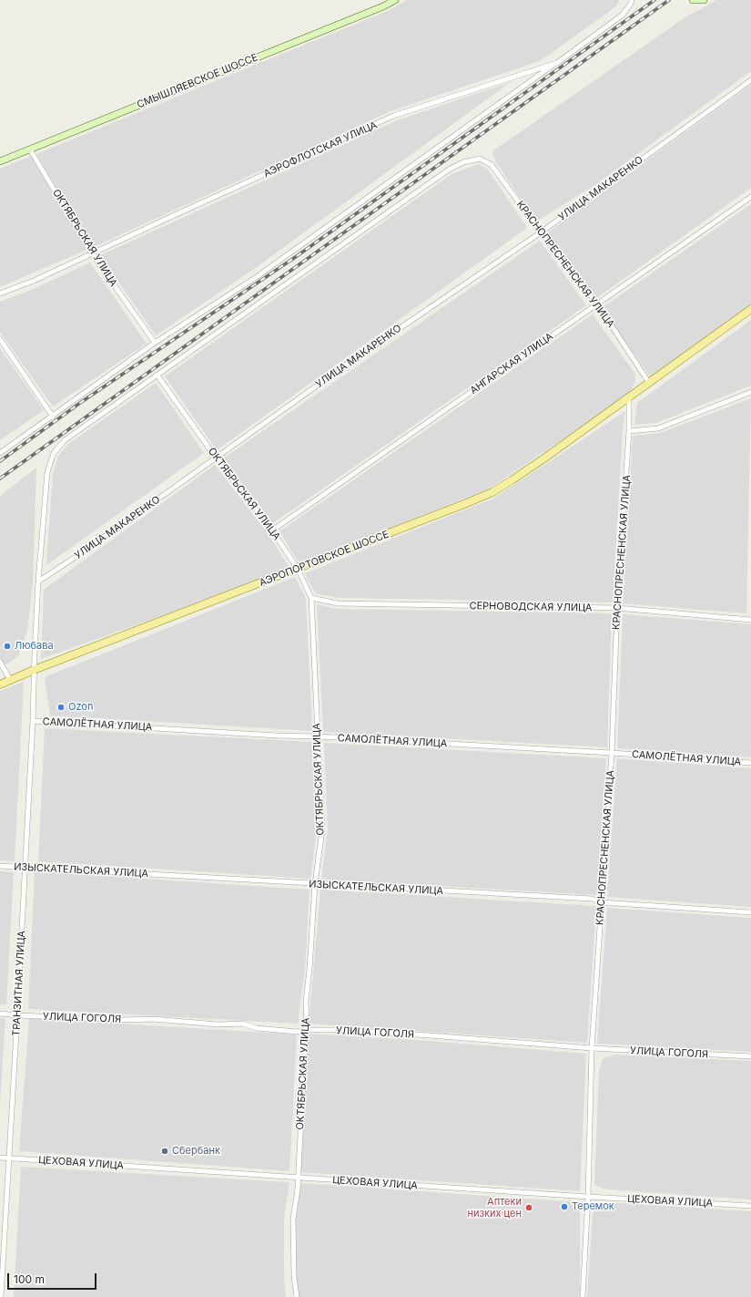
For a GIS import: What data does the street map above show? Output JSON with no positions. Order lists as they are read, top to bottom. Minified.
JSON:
{"streets":{"main road":["АЭРОПОРТОВСКОЕ ШОССЕ"],"street":["СМЫШЛЯЕВСКОЕ ШОССЕ","АЭРОФЛОТСКАЯ УЛИЦА","УЛИЦА МАКАРЕНКО","ОКТЯБРЬСКАЯ УЛИЦА","КРАСНОПРЕСНЕНСКАЯ УЛИЦА","АНГАРСКАЯ УЛИЦА","СЕРНОВОДСКАЯ УЛИЦА","САМОЛЁТНАЯ УЛИЦА","ИЗЫСКАТЕЛЬСКАЯ УЛИЦА","ТРАНЗИТНАЯ УЛИЦА","УЛИЦА ГОГОЛЯ","ЦЕХОВАЯ УЛИЦА"]},"crossings":[["СМЫШЛЯЕВСКОЕ ШОССЕ","ОКТЯБРЬСКАЯ УЛИЦА"],["АЭРОФЛОТСКАЯ УЛИЦА","ОКТЯБРЬСКАЯ УЛИЦА"],["УЛИЦА МАКАРЕНКО","ОКТЯБРЬСКАЯ УЛИЦА"],["УЛИЦА МАКАРЕНКО","КРАСНОПРЕСНЕНСКАЯ УЛИЦА"],["ОКТЯБРЬСКАЯ УЛИЦА","КРАСНОПРЕСНЕНСКАЯ УЛИЦА"],["ОКТЯБРЬСКАЯ УЛИЦА","АНГАРСКАЯ УЛИЦА"],["ОКТЯБРЬСКАЯ УЛИЦА","АЭРОПОРТОВСКОЕ ШОССЕ"],["ОКТЯБРЬСКАЯ УЛИЦА","СЕРНОВОДСКАЯ УЛИЦА"],["ОКТЯБРЬСКАЯ УЛИЦА","САМОЛЁТНАЯ УЛИЦА"],["ОКТЯБРЬСКАЯ УЛИЦА","ИЗЫСКАТЕЛЬСКАЯ УЛИЦА"],["ОКТЯБРЬСКАЯ УЛИЦА","УЛИЦА ГОГОЛЯ"],["ОКТЯБРЬСКАЯ УЛИЦА","ЦЕХОВАЯ УЛИЦА"],["КРАСНОПРЕСНЕНСКАЯ УЛИЦА","АНГАРСКАЯ УЛИЦА"],["КРАСНОПРЕСНЕНСКАЯ УЛИЦА","АЭРОПОРТОВСКОЕ ШОССЕ"],["КРАСНОПРЕСНЕНСКАЯ УЛИЦА","СЕРНОВОДСКАЯ УЛИЦА"],["КРАСНОПРЕСНЕНСКАЯ УЛИЦА","САМОЛЁТНАЯ УЛИЦА"],["КРАСНОПРЕСНЕНСКАЯ УЛИЦА","ИЗЫСКАТЕЛЬСКАЯ УЛИЦА"],["КРАСНОПРЕСНЕНСКАЯ УЛИЦА","УЛИЦА ГОГОЛЯ"],["КРАСНОПРЕСНЕНСКАЯ УЛИЦА","ЦЕХОВАЯ УЛИЦА"],["АЭРОПОРТОВСКОЕ ШОССЕ","ТРАНЗИТНАЯ УЛИЦА"],["САМОЛЁТНАЯ УЛИЦА","ТРАНЗИТНАЯ УЛИЦА"],["ИЗЫСКАТЕЛЬСКАЯ УЛИЦА","ТРАНЗИТНАЯ УЛИЦА"],["ТРАНЗИТНАЯ УЛИЦА","УЛИЦА ГОГОЛЯ"],["ТРАНЗИТНАЯ УЛИЦА","ЦЕХОВАЯ УЛИЦА"]],"places":["Любава","Ozon","Сбербанк","Теремок","Аптеки низких цен"],"scale_bar":"100 m"}
